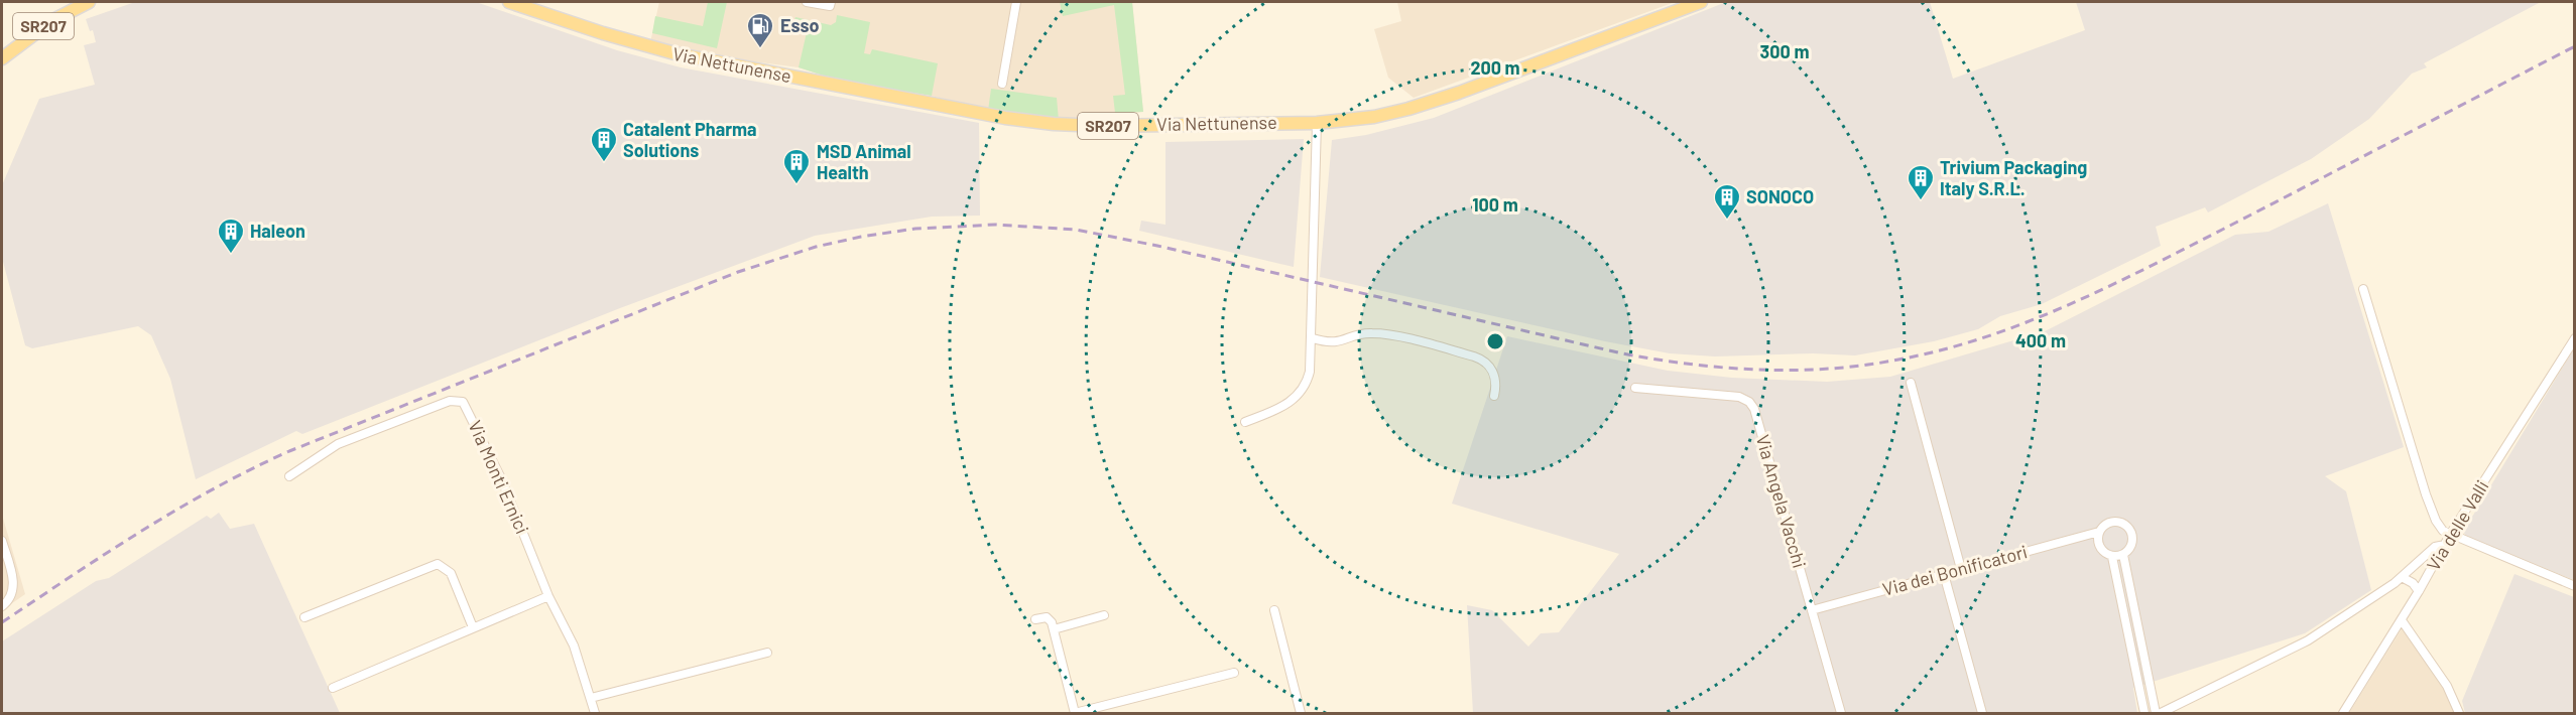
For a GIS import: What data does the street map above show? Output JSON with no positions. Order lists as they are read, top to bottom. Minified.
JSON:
{"streets":{"main road":["SR207","Via Nettunense"],"street":["Via Monti Ernici","Via Angela Vacchi","Via delle Valli","Via dei Bonificatori"]},"crossings":[["Via Angela Vacchi","Via dei Bonificatori"]],"places":{"fuel station":["Esso"],"building":["Catalent Pharma Solutions","MSD Animal Health","Trivium Packaging Italy S.R.L.","SONOCO","Haleon"]},"rings":["300 m","200 m","100 m","400 m"]}
